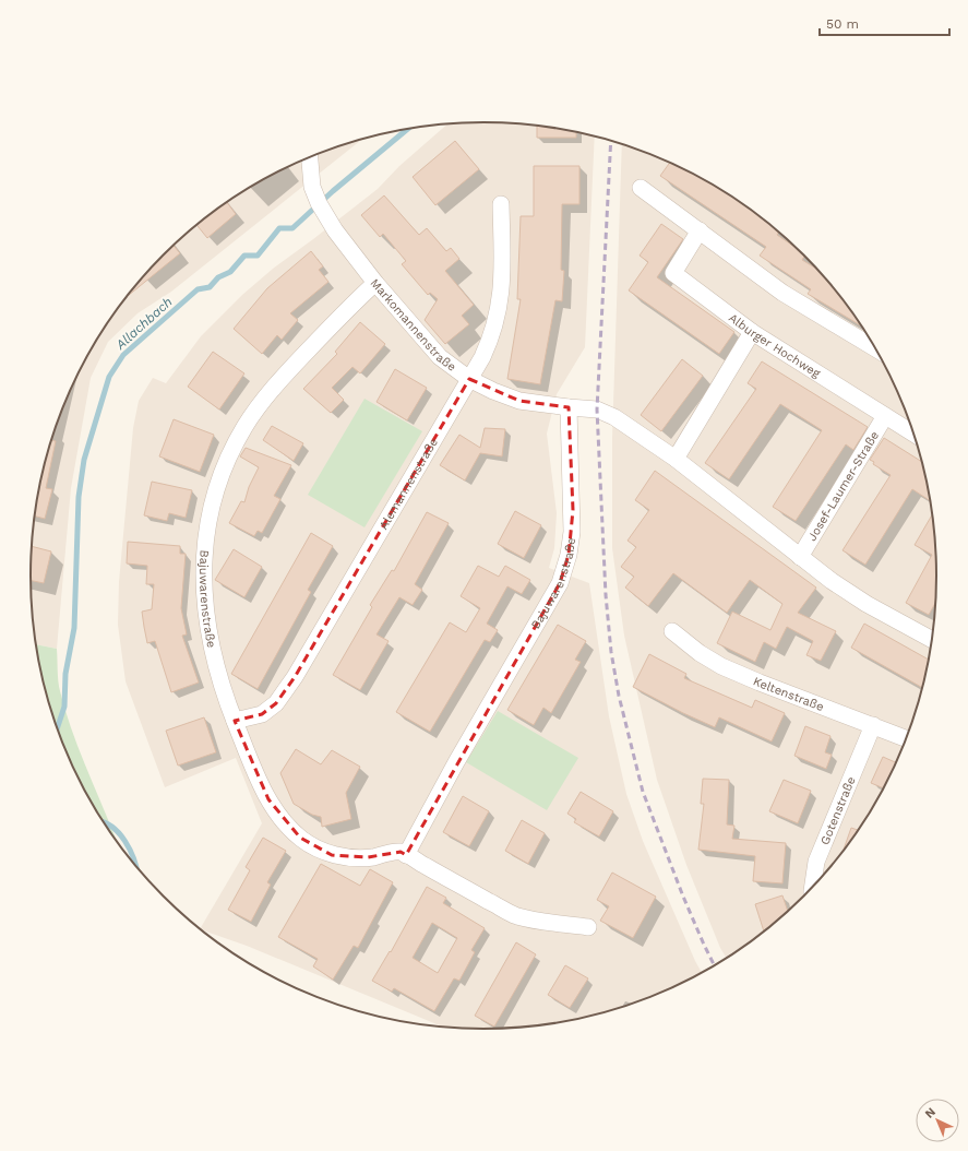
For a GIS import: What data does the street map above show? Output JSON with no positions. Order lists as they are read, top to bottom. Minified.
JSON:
{"streets":{"street":["Markomannenstraße","Alburger Hochweg","Alemannenstraße","Josef-Laumer-Straße","Bajuwarenstraße","Keltenstraße","Gotenstraße"]},"crossings":[["Markomannenstraße","Alemannenstraße"],["Markomannenstraße","Bajuwarenstraße"],["Alburger Hochweg","Josef-Laumer-Straße"],["Alemannenstraße","Bajuwarenstraße"],["Keltenstraße","Gotenstraße"]],"water":["Allachbach"],"scale_bar":"50 m","north":"top left"}
